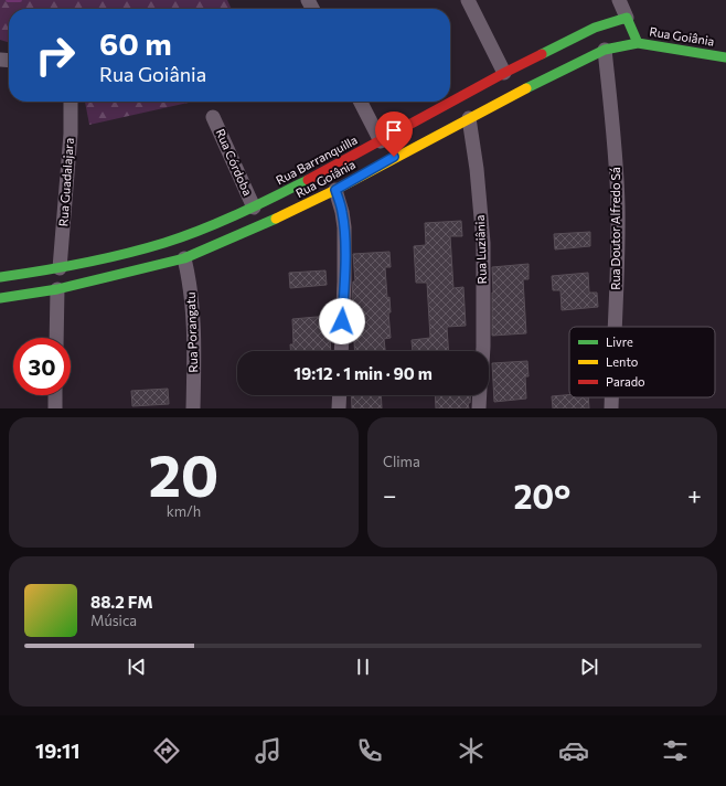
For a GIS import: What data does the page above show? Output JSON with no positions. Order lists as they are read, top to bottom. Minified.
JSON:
{"streets":{"street":["Rua Goiânia","Rua Barranquilla","Rua Córdoba","Rua Guadalajara","Rua Doutor Alfredo Sá","Rua Luziânia","Rua Porangatu"]},"crossings":[["Rua Goiânia","Rua Doutor Alfredo Sá"],["Rua Goiânia","Rua Luziânia"],["Rua Goiânia","Rua Porangatu"],["Rua Barranquilla","Rua Córdoba"],["Rua Barranquilla","Rua Guadalajara"]],"legend":["Livre","Lento","Parado"],"page":{"turn":["60 m","Rua Goiânia"],"limit":"30","trip":"19:12 · 1 min · 90 m","tile":[["20","km/h"],"Clima"],"heat":["−","20°","+"],"song":["88.2 FM","Música"],"tabs":"19:11"}}
